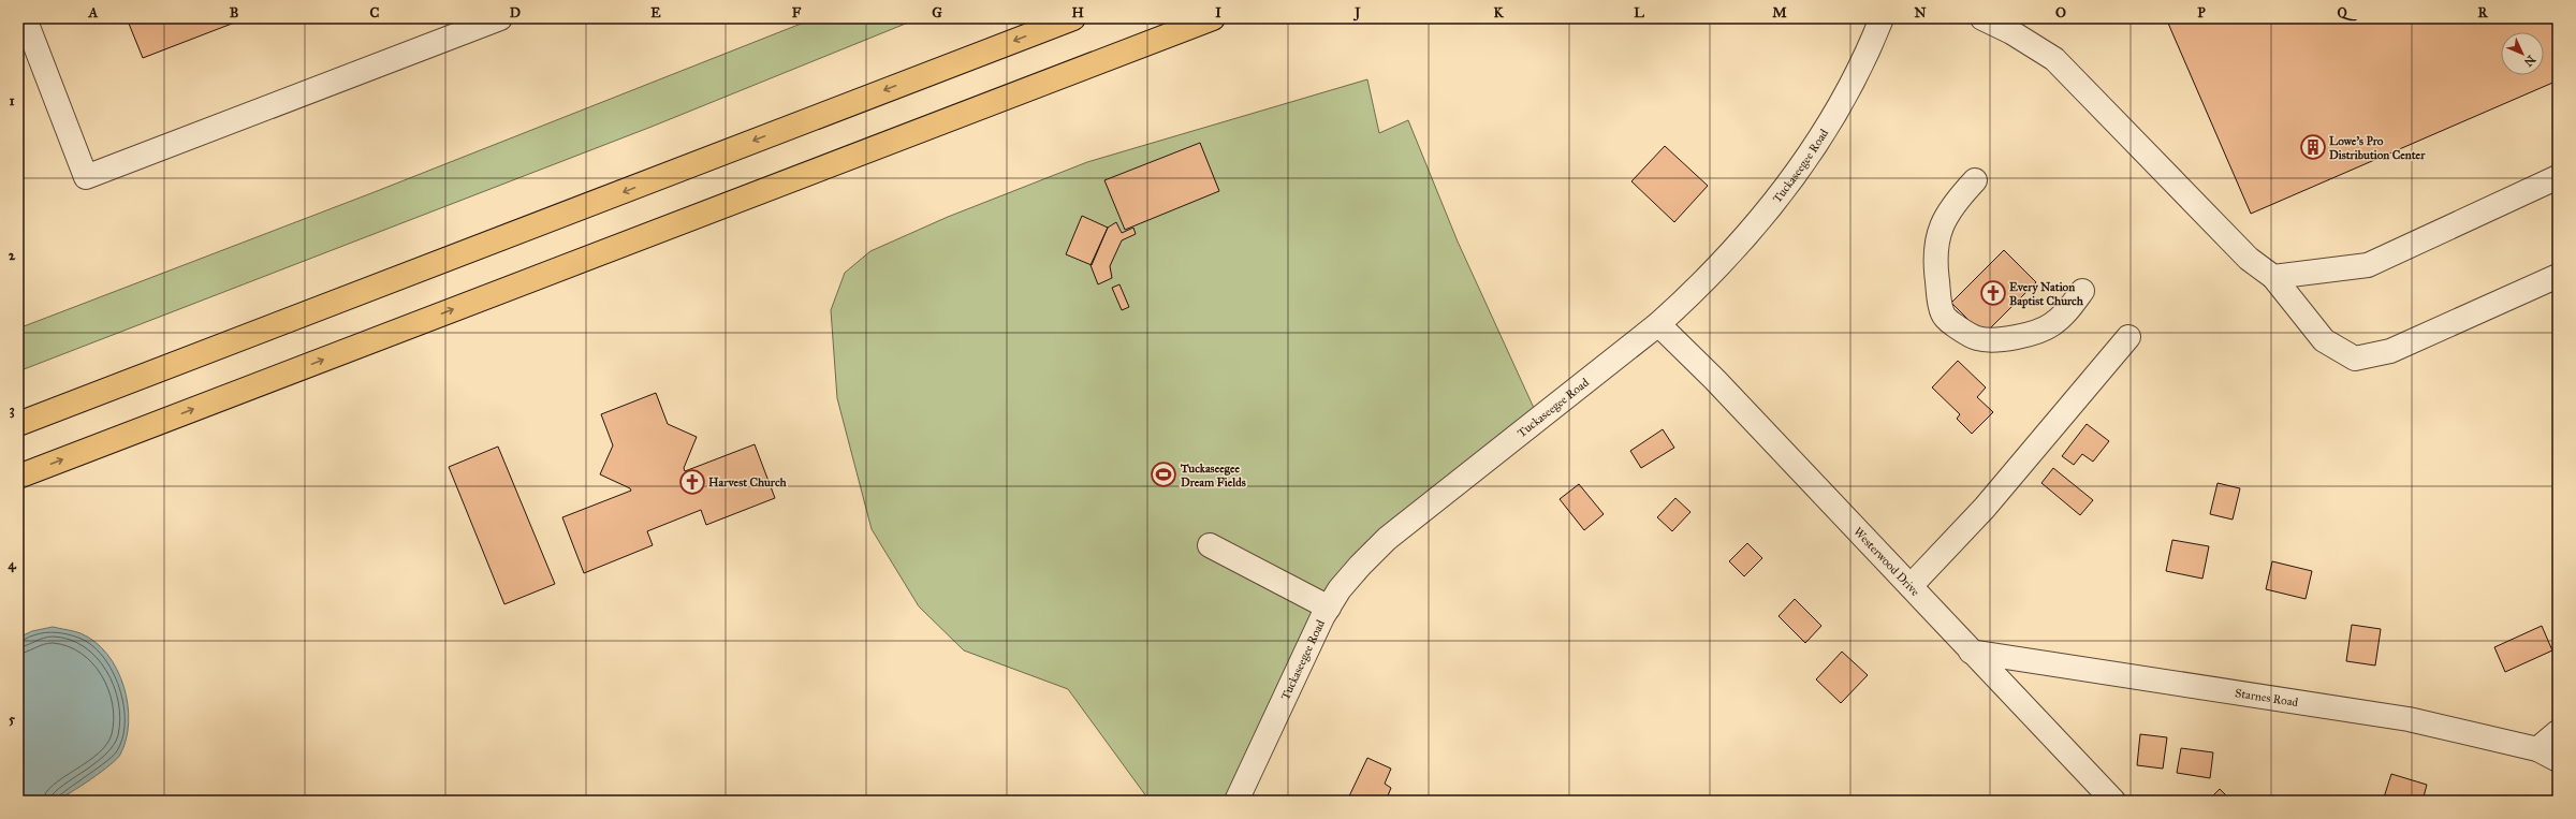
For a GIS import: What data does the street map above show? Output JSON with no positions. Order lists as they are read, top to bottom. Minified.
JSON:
{"streets":{"street":["Tuckaseegee Road","Westerwood Drive","Starnes Road"]},"crossings":[["Tuckaseegee Road","Westerwood Drive"],["Westerwood Drive","Starnes Road"]],"places":{"building":["Lowe's Pro Distribution Center"],"church":["Every Nation Baptist Church","Harvest Church"],"sports":["Tuckaseegee Dream Fields"]},"north":"bottom right","grid":{"columns":["A","B","C","D","E","F","G","H","I","J","K","L","M","N","O","P","Q","R"],"rows":["1","2","3","4","5"]}}
